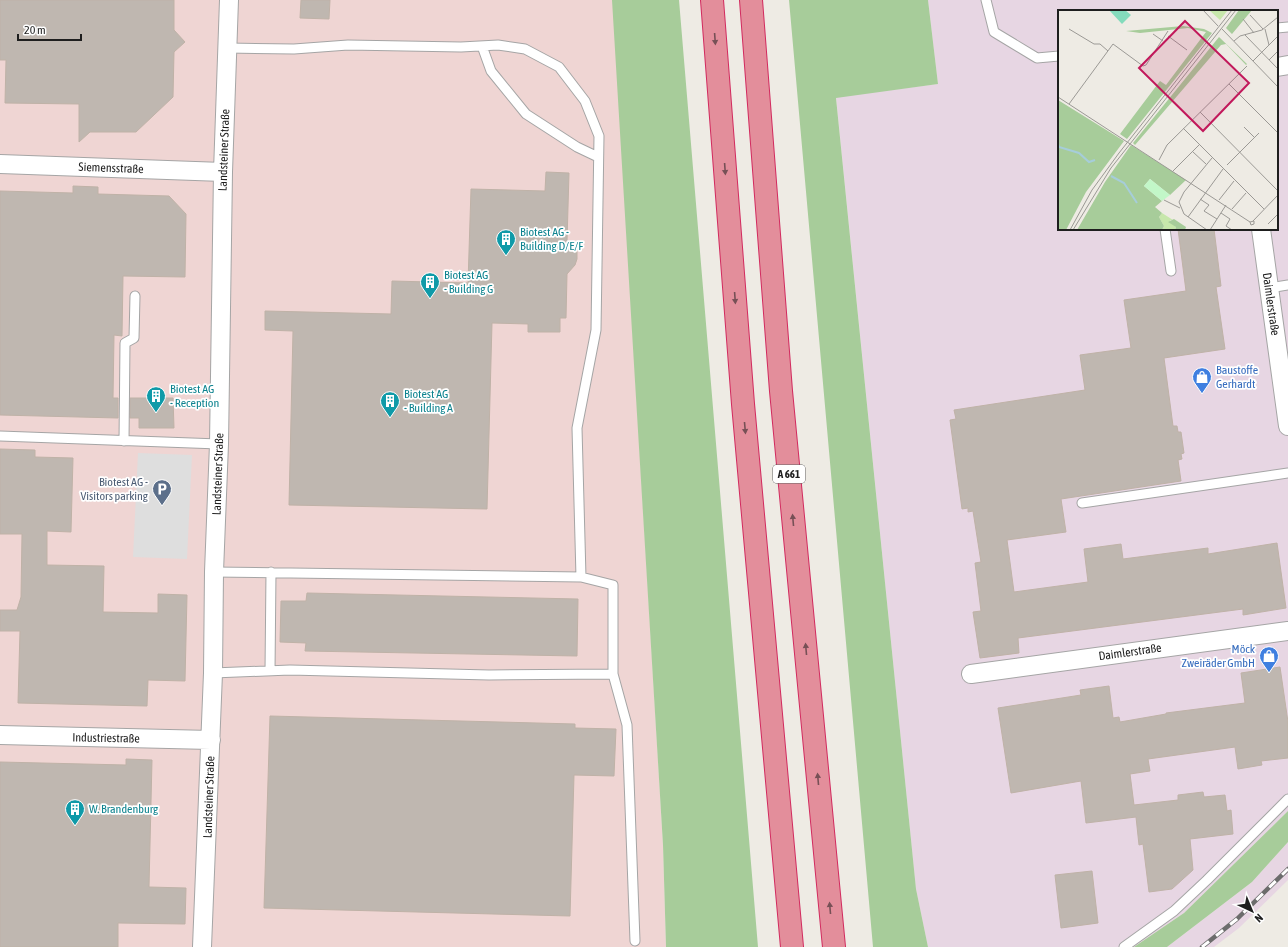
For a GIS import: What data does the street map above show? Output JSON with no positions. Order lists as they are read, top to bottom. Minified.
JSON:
{"streets":{"highway":["A 661"],"street":["Landsteiner Straße","Siemensstraße","Daimlerstraße","Industriestraße"]},"crossings":[["Landsteiner Straße","Siemensstraße"],["Landsteiner Straße","Industriestraße"]],"places":{"building":["Biotest AG - Building D/E/F","Biotest AG - Building G","Biotest AG - Reception","Biotest AG - Building A","W. Brandenburg"],"shop":["Baustoffe Gerhardt","Möck Zweiräder GmbH"],"parking":["Biotest AG - Visitors parking"]},"scale_bar":"20 m","north":"bottom right"}
